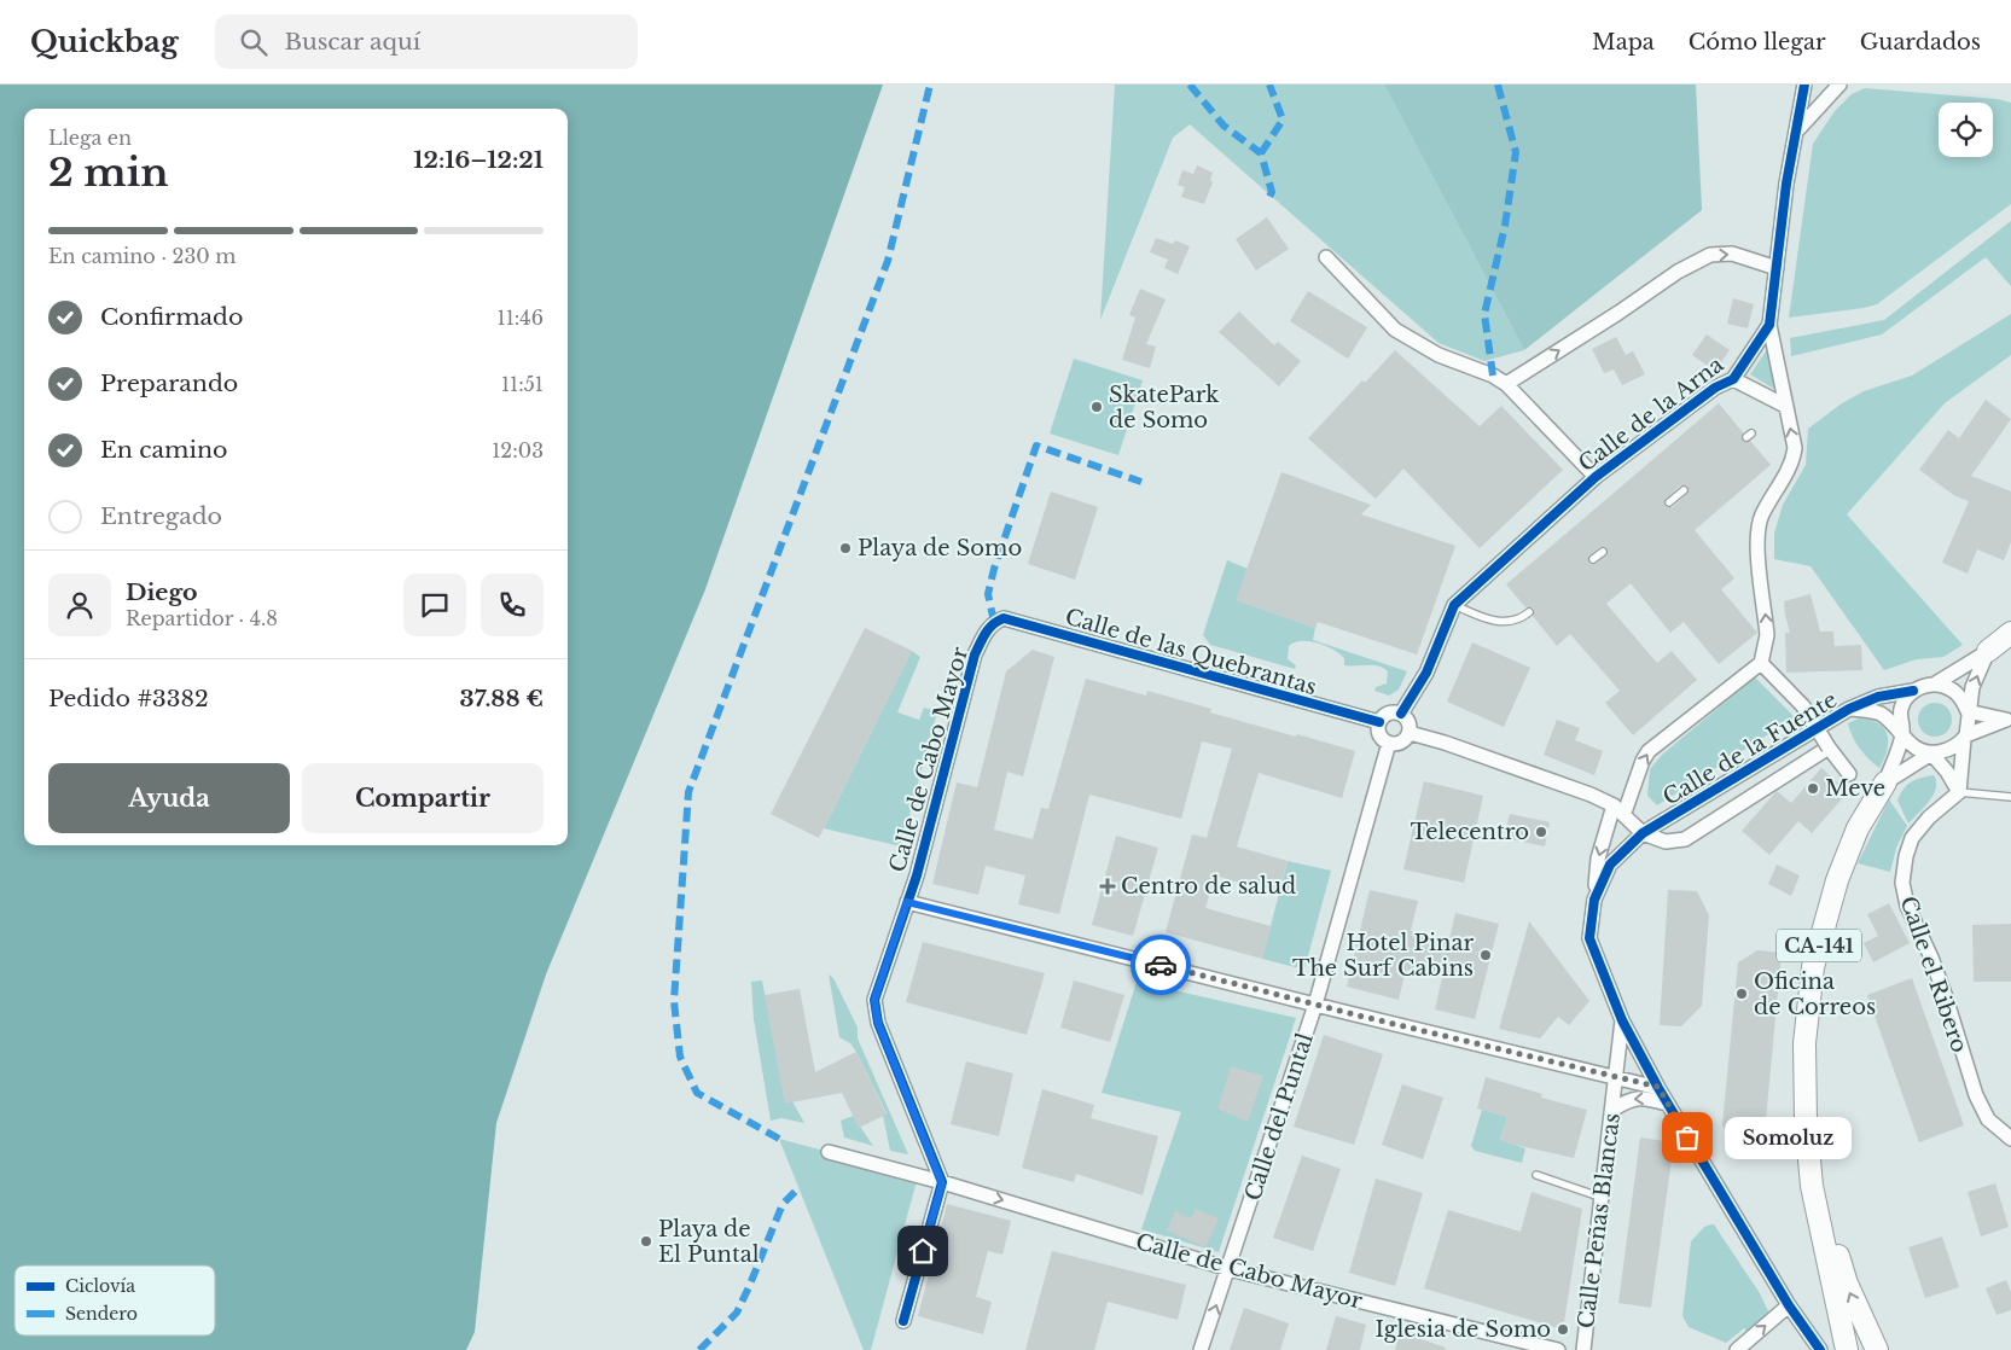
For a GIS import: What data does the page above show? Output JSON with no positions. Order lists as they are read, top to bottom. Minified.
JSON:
{"streets":{"main road":["CA-141"],"street":["Calle de la Arna","Calle de las Quebrantas","Calle de la Fuente","Calle de Cabo Mayor","Calle el Ribero","Calle del Puntal","Calle Peñas Blancas"]},"crossings":[["Calle de la Arna","Calle de las Quebrantas"],["Calle de la Arna","Calle del Puntal"],["Calle de las Quebrantas","Calle de Cabo Mayor"],["Calle de las Quebrantas","Calle del Puntal"],["Calle de Cabo Mayor","Calle del Puntal"]],"places":{"other":["SkatePark de Somo","Playa de Somo","Meve","Telecentro","Hotel Pinar The Surf Cabins","Oficina de Correos","Somoluz","Playa de El Puntal","Iglesia de Somo"],"health":["Centro de salud"]},"legend":["Ciclovía","Sendero"],"page":{"header":"Quickbag","search":"Buscar aquí","nav":["Mapa","Cómo llegar","Guardados"],"heading":["2 min","Llega en","12:16–12:21"],"panel":["Diego","Repartidor · 4.8","Pedido #3382","37.88 €"],"bar":"En camino · 230 m","list":[["Confirmado","11:46"],["Preparando","11:51"],["En camino","12:03"],"Entregado"],"buttons":["Ayuda","Compartir"],"bubble":"Somoluz"}}
